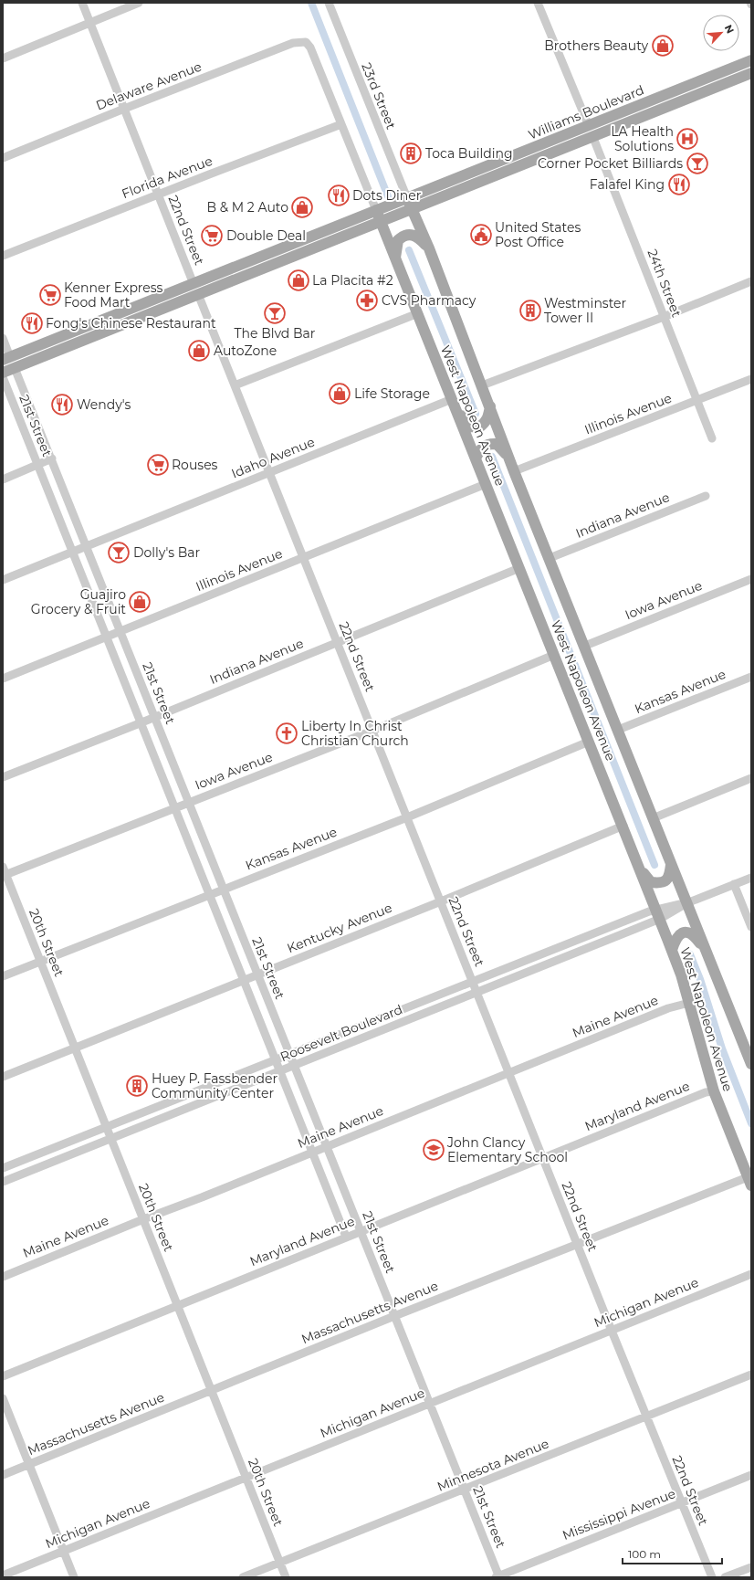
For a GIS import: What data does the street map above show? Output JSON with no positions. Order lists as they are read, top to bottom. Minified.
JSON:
{"streets":{"main road":["Williams Boulevard","West Napoleon Avenue"],"street":["Delaware Avenue","23rd Street","Florida Avenue","22nd Street","24th Street","Illinois Avenue","21st Street","Idaho Avenue","Indiana Avenue","Iowa Avenue","Kansas Avenue","Kentucky Avenue","20th Street","Maine Avenue","Roosevelt Boulevard","Maryland Avenue","Michigan Avenue","Massachusetts Avenue","Minnesota Avenue","Mississippi Avenue"]},"crossings":[["Delaware Avenue","Florida Avenue"],["Delaware Avenue","22nd Street"],["23rd Street","Williams Boulevard"],["23rd Street","West Napoleon Avenue"],["Williams Boulevard","22nd Street"],["Williams Boulevard","24th Street"],["Williams Boulevard","West Napoleon Avenue"],["Williams Boulevard","21st Street"],["Florida Avenue","22nd Street"],["22nd Street","Illinois Avenue"],["22nd Street","Idaho Avenue"],["22nd Street","Indiana Avenue"],["22nd Street","Iowa Avenue"],["22nd Street","Kansas Avenue"],["22nd Street","Kentucky Avenue"],["22nd Street","Maine Avenue"],["22nd Street","Roosevelt Boulevard"],["22nd Street","Maryland Avenue"],["22nd Street","Michigan Avenue"],["22nd Street","Massachusetts Avenue"],["22nd Street","Minnesota Avenue"],["22nd Street","Mississippi Avenue"],["24th Street","Illinois Avenue"],["Illinois Avenue","West Napoleon Avenue"],["Illinois Avenue","21st Street"],["West Napoleon Avenue","Idaho Avenue"],["West Napoleon Avenue","Indiana Avenue"],["West Napoleon Avenue","Iowa Avenue"],["West Napoleon Avenue","Kansas Avenue"],["West Napoleon Avenue","Kentucky Avenue"],["West Napoleon Avenue","Maine Avenue"],["West Napoleon Avenue","Roosevelt Boulevard"],["West Napoleon Avenue","Maryland Avenue"],["West Napoleon Avenue","Massachusetts Avenue"],["21st Street","Idaho Avenue"],["21st Street","Indiana Avenue"],["21st Street","Iowa Avenue"],["21st Street","Kansas Avenue"],["21st Street","Kentucky Avenue"],["21st Street","Maine Avenue"],["21st Street","Roosevelt Boulevard"],["21st Street","Maryland Avenue"],["21st Street","Michigan Avenue"],["21st Street","Massachusetts Avenue"],["21st Street","Minnesota Avenue"],["21st Street","Mississippi Avenue"],["Iowa Avenue","20th Street"],["Kansas Avenue","20th Street"],["Kentucky Avenue","20th Street"],["20th Street","Maine Avenue"],["20th Street","Roosevelt Boulevard"],["20th Street","Maryland Avenue"],["20th Street","Michigan Avenue"],["20th Street","Massachusetts Avenue"],["20th Street","Minnesota Avenue"]],"places":{"shop":["Brothers Beauty","B & M 2 Auto","La Placita #2","AutoZone","Life Storage","Guajiro Grocery & Fruit"],"hospital":["LA Health Solutions"],"building":["Toca Building","Westminster Tower II","Huey P. Fassbender Community Center"],"bar":["Corner Pocket Billiards","The Blvd Bar","Dolly's Bar"],"restaurant":["Falafel King","Dots Diner","Fong's Chinese Restaurant","Wendy's"],"public building":["United States Post Office"],"supermarket":["Double Deal","Kenner Express Food Mart","Rouses"],"pharmacy":["CVS Pharmacy"],"church":["Liberty In Christ Christian Church"],"school or university":["John Clancy Elementary School"]},"scale_bar":"100 m","north":"top right"}
